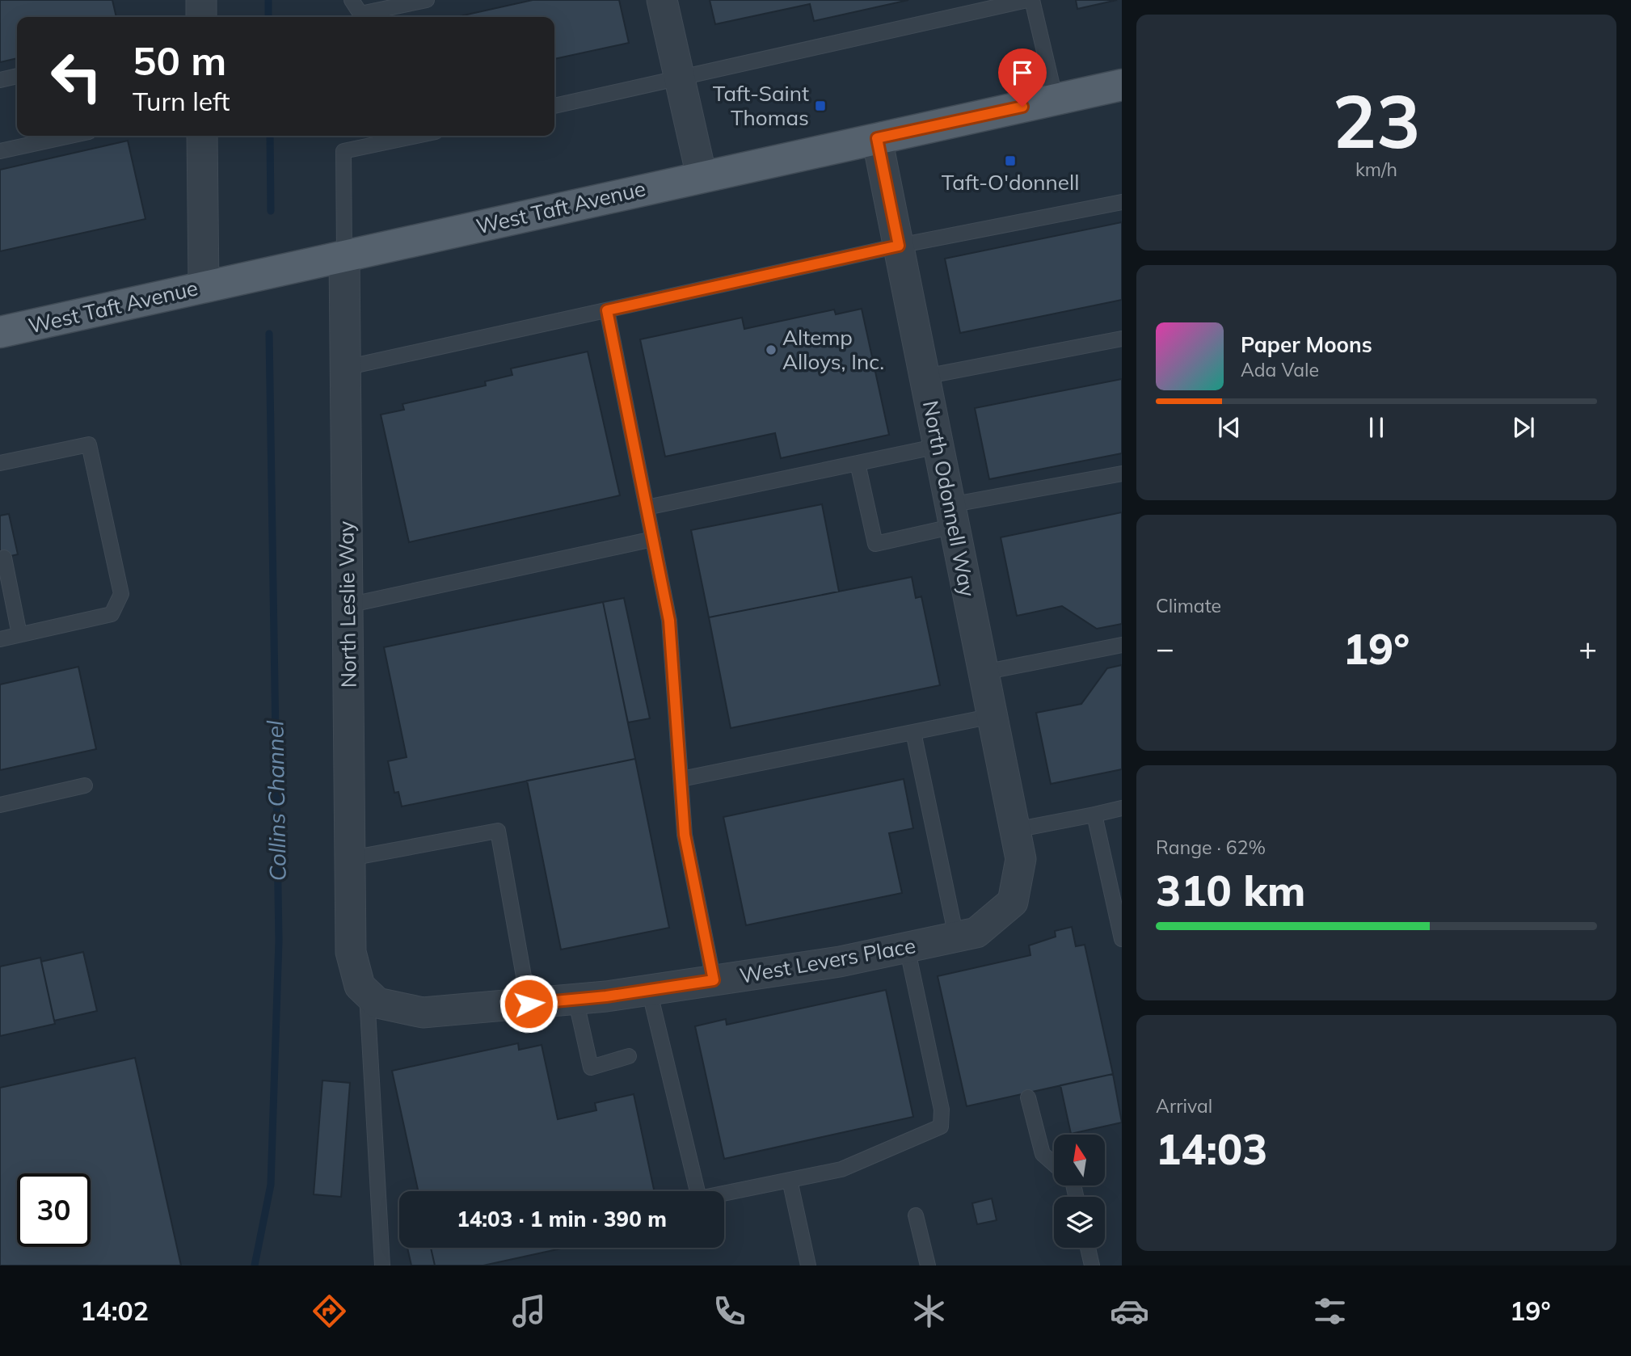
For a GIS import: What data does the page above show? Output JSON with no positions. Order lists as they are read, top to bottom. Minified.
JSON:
{"streets":{"main road":["West Taft Avenue"],"street":["North Odonnell Way","North Leslie Way","West Levers Place"]},"crossings":[["West Taft Avenue","North Odonnell Way"],["West Taft Avenue","North Leslie Way"],["North Odonnell Way","West Levers Place"],["North Leslie Way","West Levers Place"]],"water":["Collins Channel"],"places":{"transit":["Taft-Saint Thomas","Taft-O'donnell"],"other":["Altemp Alloys, Inc."]},"north":"top","page":{"tile":[["23","km/h"],"Climate",["Range · 62%","310 km"],["Arrival","14:03"]],"turn":["50 m","Turn left"],"song":["Paper Moons","Ada Vale"],"heat":["−","19°","+"],"limit":"30","trip":"14:03 · 1 min · 390 m","tabs":["14:02","19°"]}}
